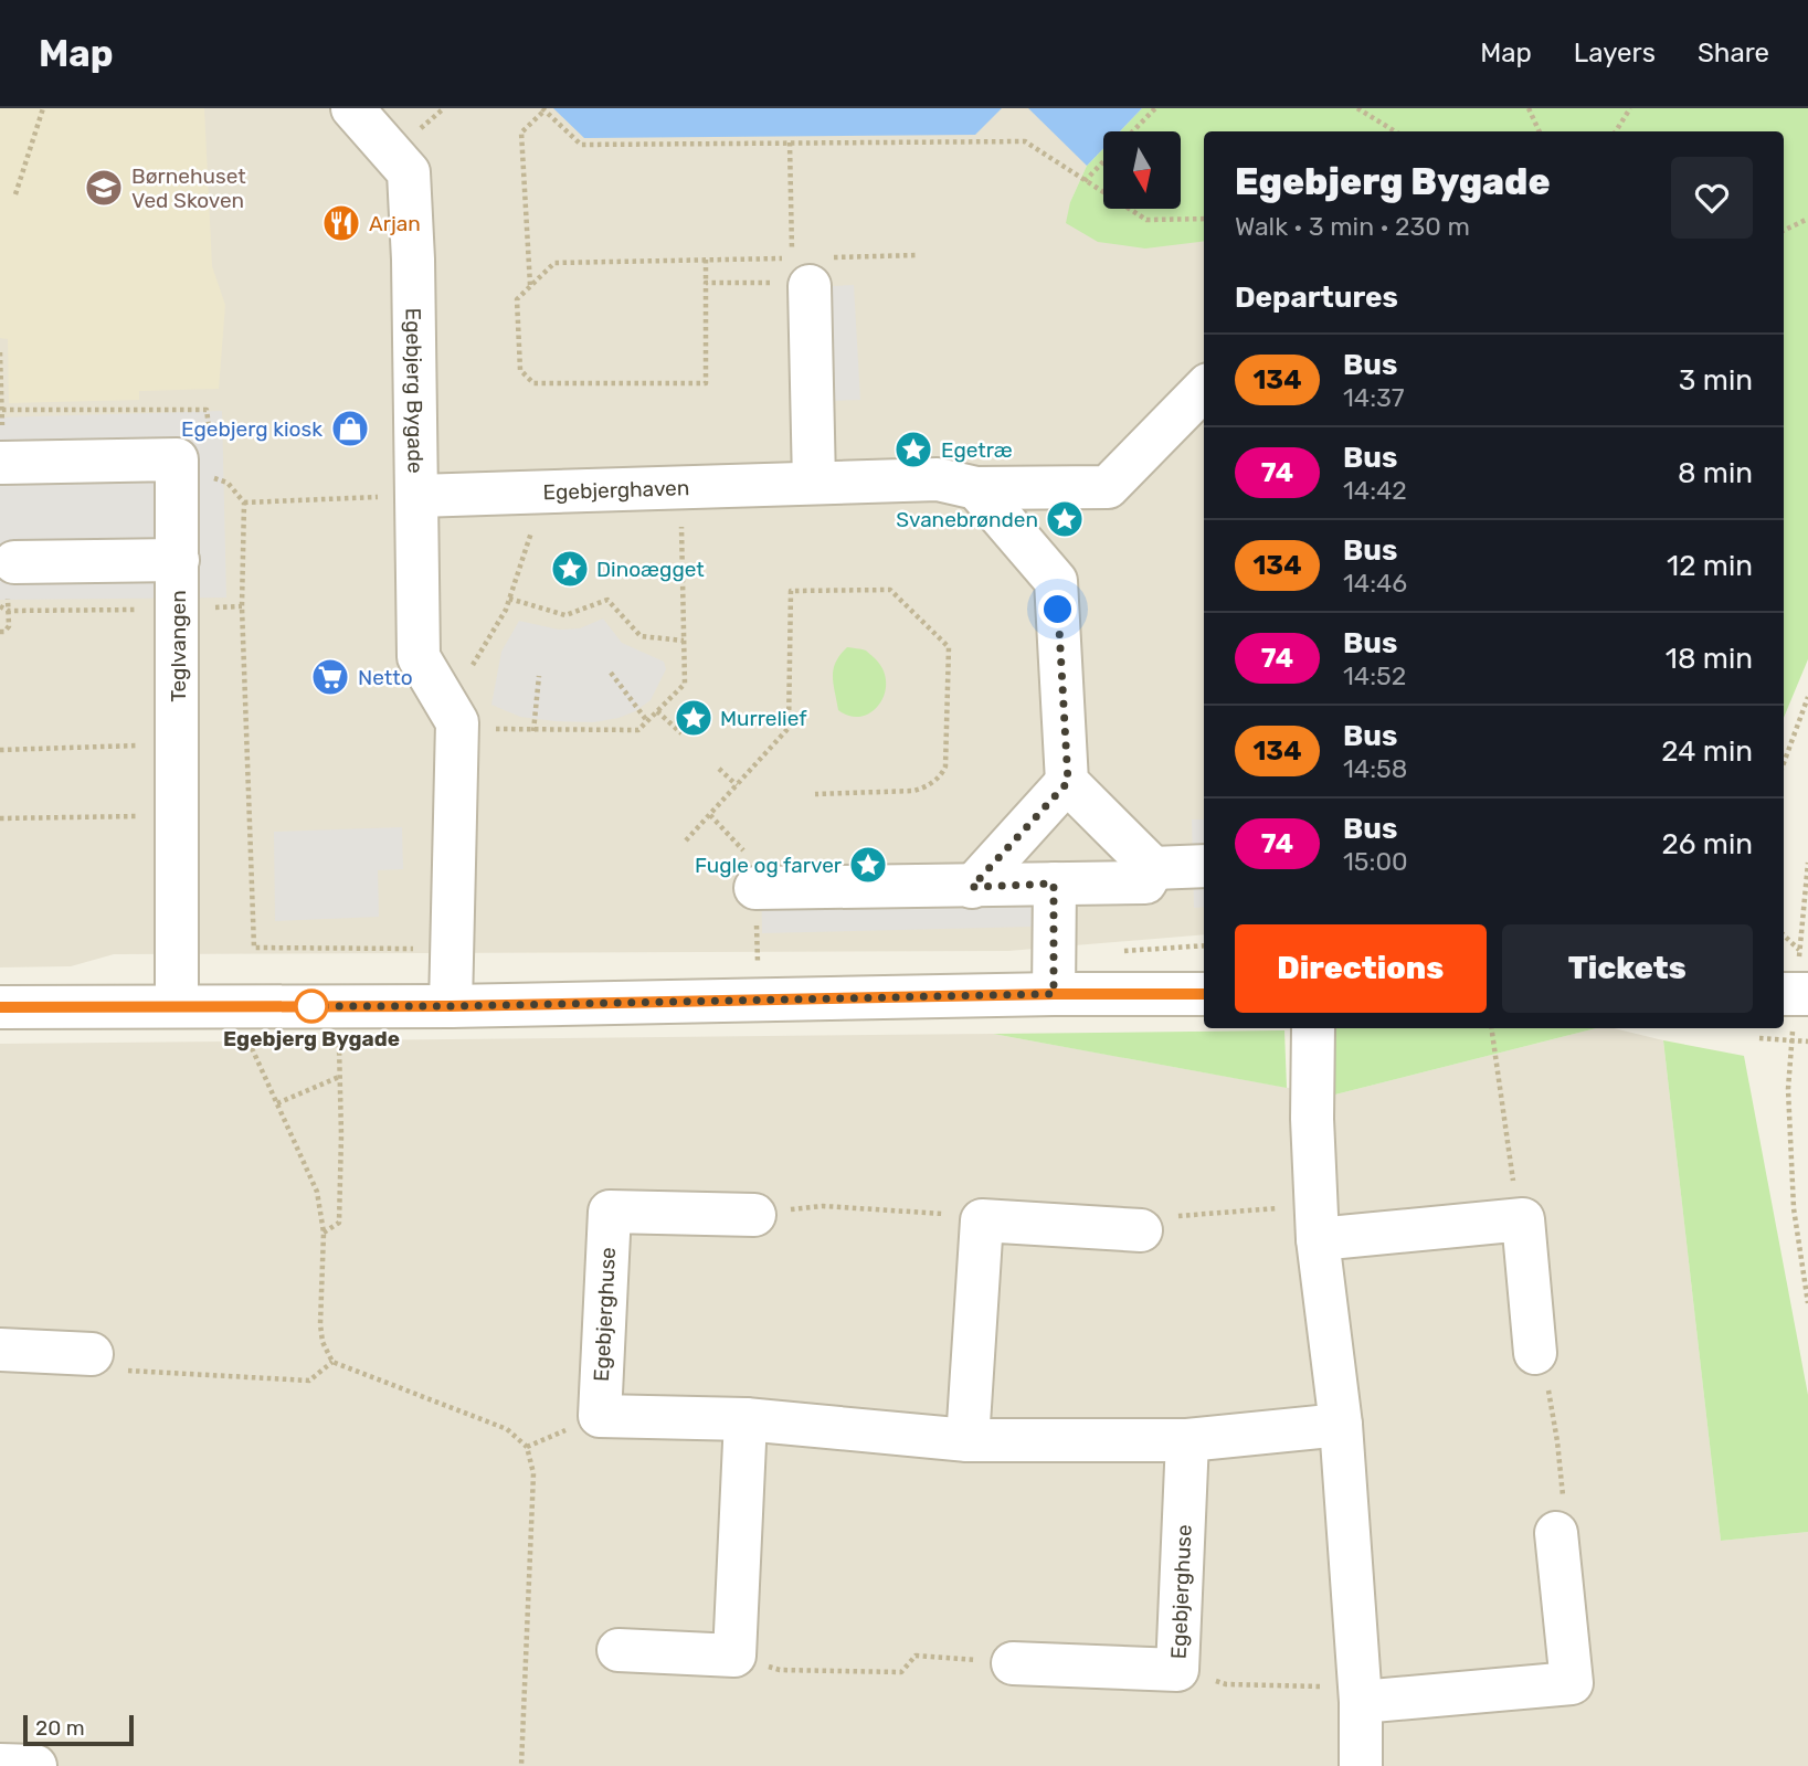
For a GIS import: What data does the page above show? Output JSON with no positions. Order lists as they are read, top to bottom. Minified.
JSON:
{"streets":{"street":["Egebjerg Bygade","Egebjerghaven","Teglvangen","Egebjerghuse"]},"crossings":[["Egebjerg Bygade","Egebjerghaven"]],"places":{"school or university":["Børnehuset Ved Skoven"],"restaurant":["Arjan"],"shop":["Egebjerg kiosk"],"place":["Egetræ","Svanebrønden","Dinoægget","Murrelief","Fugle og farver"],"supermarket":["Netto"],"other":["Egebjerg Bygade"]},"lines":["bus line 134"],"scale_bar":"20 m","north":"bottom","page":{"header":"Map","nav":["Map","Layers","Share"],"heading":[["Egebjerg Bygade","Walk · 3 min · 230 m"],"Departures"],"list":[{"mark":"134","name":"Bus","note":"14:37","value":"3 min"},{"mark":"74","name":"Bus","note":"14:42","value":"8 min"},{"mark":"134","name":"Bus","note":"14:46","value":"12 min"},{"mark":"74","name":"Bus","note":"14:52","value":"18 min"},{"mark":"134","name":"Bus","note":"14:58","value":"24 min"},{"mark":"74","name":"Bus","note":"15:00","value":"26 min"}],"buttons":["Directions","Tickets"],"scale":"20 m"}}
